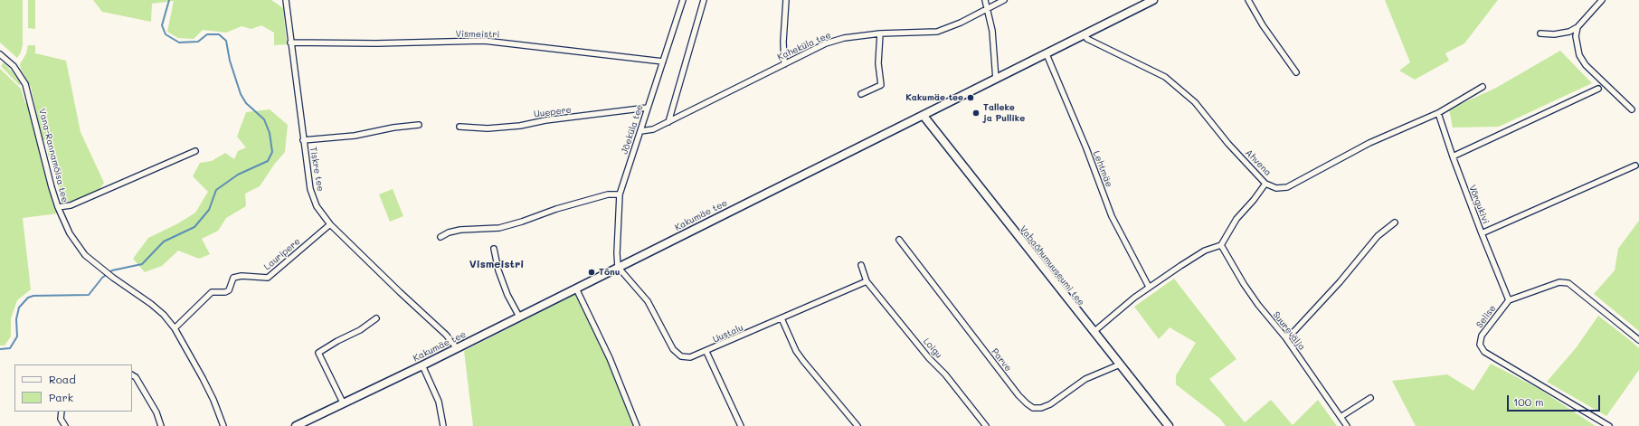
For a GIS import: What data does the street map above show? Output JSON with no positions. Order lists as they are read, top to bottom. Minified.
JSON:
{"streets":{"street":["Vismeistri","Kaheküla tee","Uuepere","Jõeküla tee","Vana-Rannamõisa tee","Ahvena","Tiskre tee","Lehtmäe","Võrgukivi","Kakumäe tee","Lauripere","Vabaõhumuuseumi tee","Selise","Suurevälja","Uustalu","Loigu","Parve"]},"crossings":[["Vismeistri","Jõeküla tee"],["Vismeistri","Tiskre tee"],["Kaheküla tee","Jõeküla tee"],["Uuepere","Jõeküla tee"],["Jõeküla tee","Kakumäe tee"],["Jõeküla tee","Uustalu"],["Vana-Rannamõisa tee","Lauripere"],["Ahvena","Võrgukivi"],["Ahvena","Kakumäe tee"],["Tiskre tee","Kakumäe tee"],["Tiskre tee","Lauripere"],["Lehtmäe","Kakumäe tee"],["Võrgukivi","Selise"],["Kakumäe tee","Vabaõhumuuseumi tee"],["Kakumäe tee","Uustalu"],["Vabaõhumuuseumi tee","Parve"],["Uustalu","Loigu"]],"districts":["Vismeistri"],"places":["Kakumäe tee","Talleke ja Pullike","Tõnu"],"legend":["Road","Park"],"scale_bar":"100 m"}
